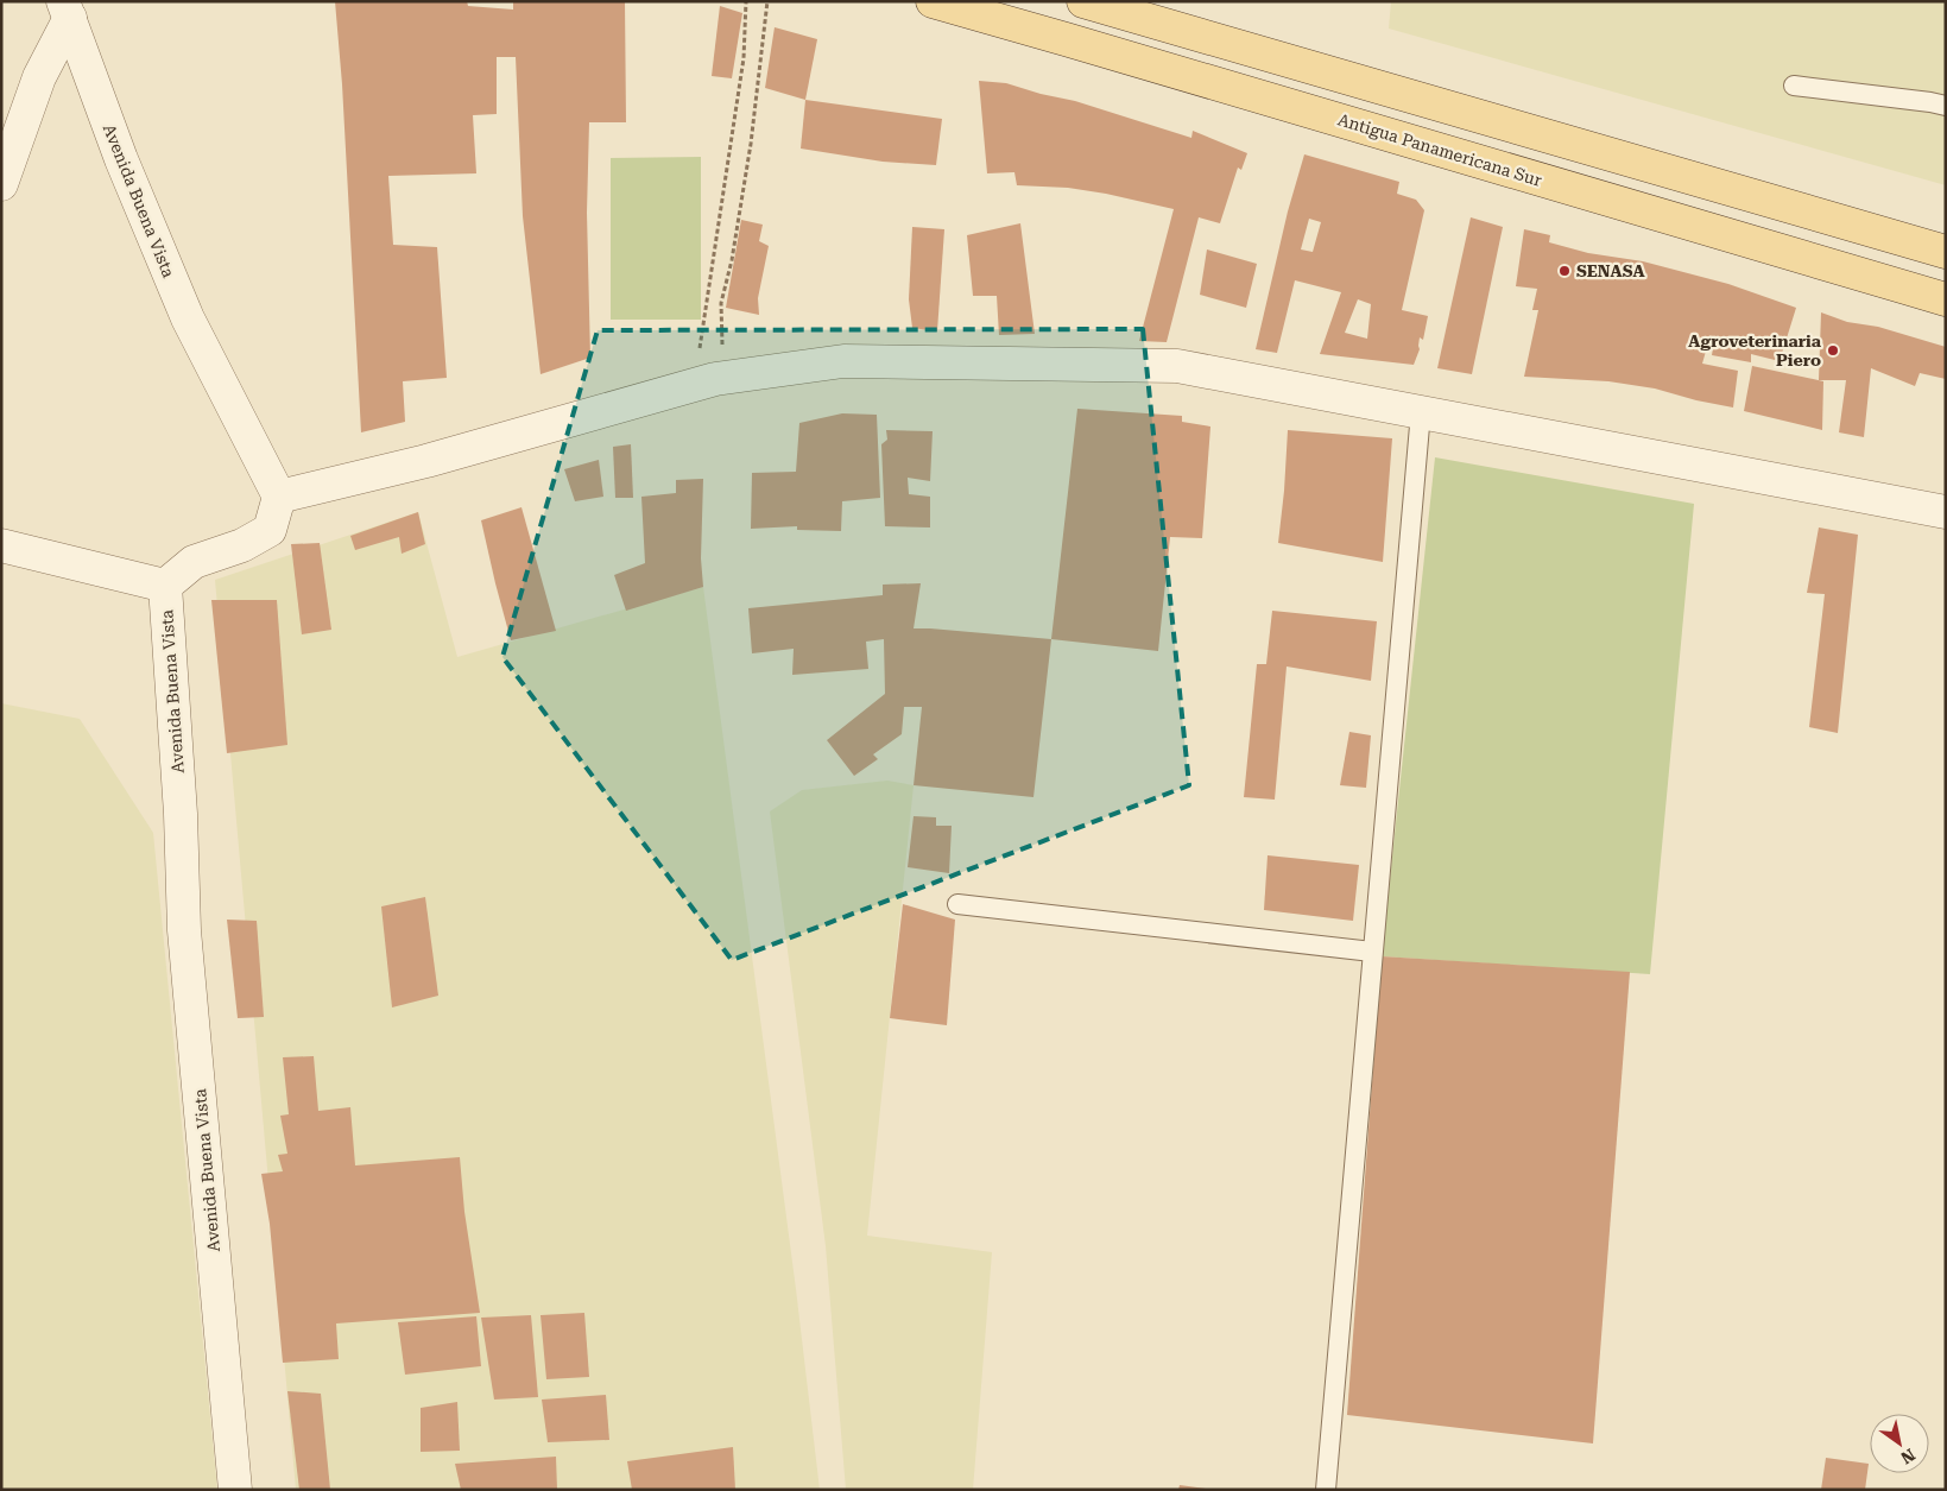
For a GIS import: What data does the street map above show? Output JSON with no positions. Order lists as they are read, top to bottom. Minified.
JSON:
{"streets":{"main road":["Antigua Panamericana Sur"],"street":["Avenida Buena Vista"]},"places":["SENASA","Agroveterinaria Piero"],"north":"bottom right"}
